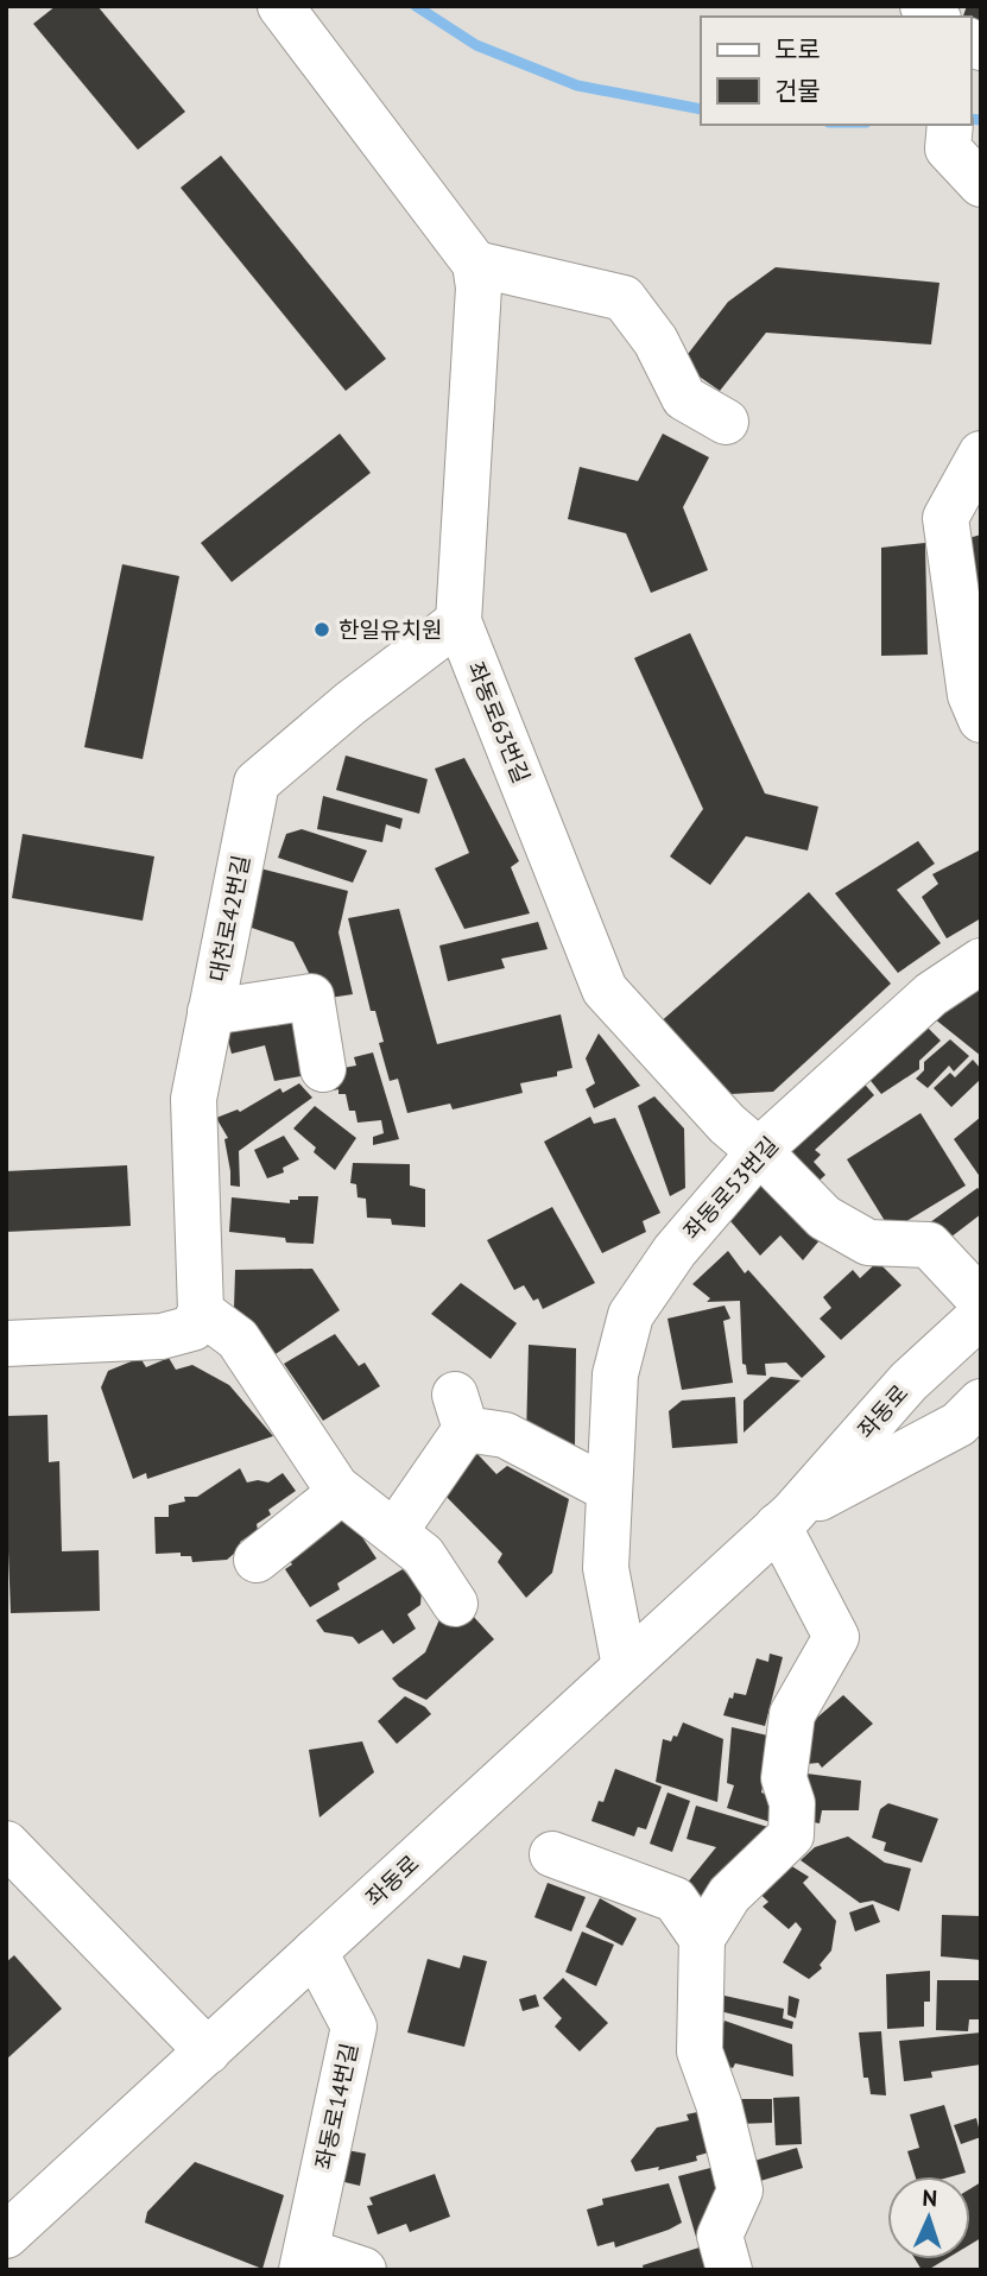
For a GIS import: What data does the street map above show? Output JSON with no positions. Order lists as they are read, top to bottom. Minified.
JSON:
{"streets":{"street":["좌동로63번길","대천로42번길","좌동로53번길","좌동로","좌동로14번길"]},"crossings":[["좌동로63번길","대천로42번길"],["좌동로63번길","좌동로53번길"],["좌동로53번길","좌동로"],["좌동로","좌동로14번길"]],"places":["한일유치원"],"legend":["도로","건물"],"north":"top"}
